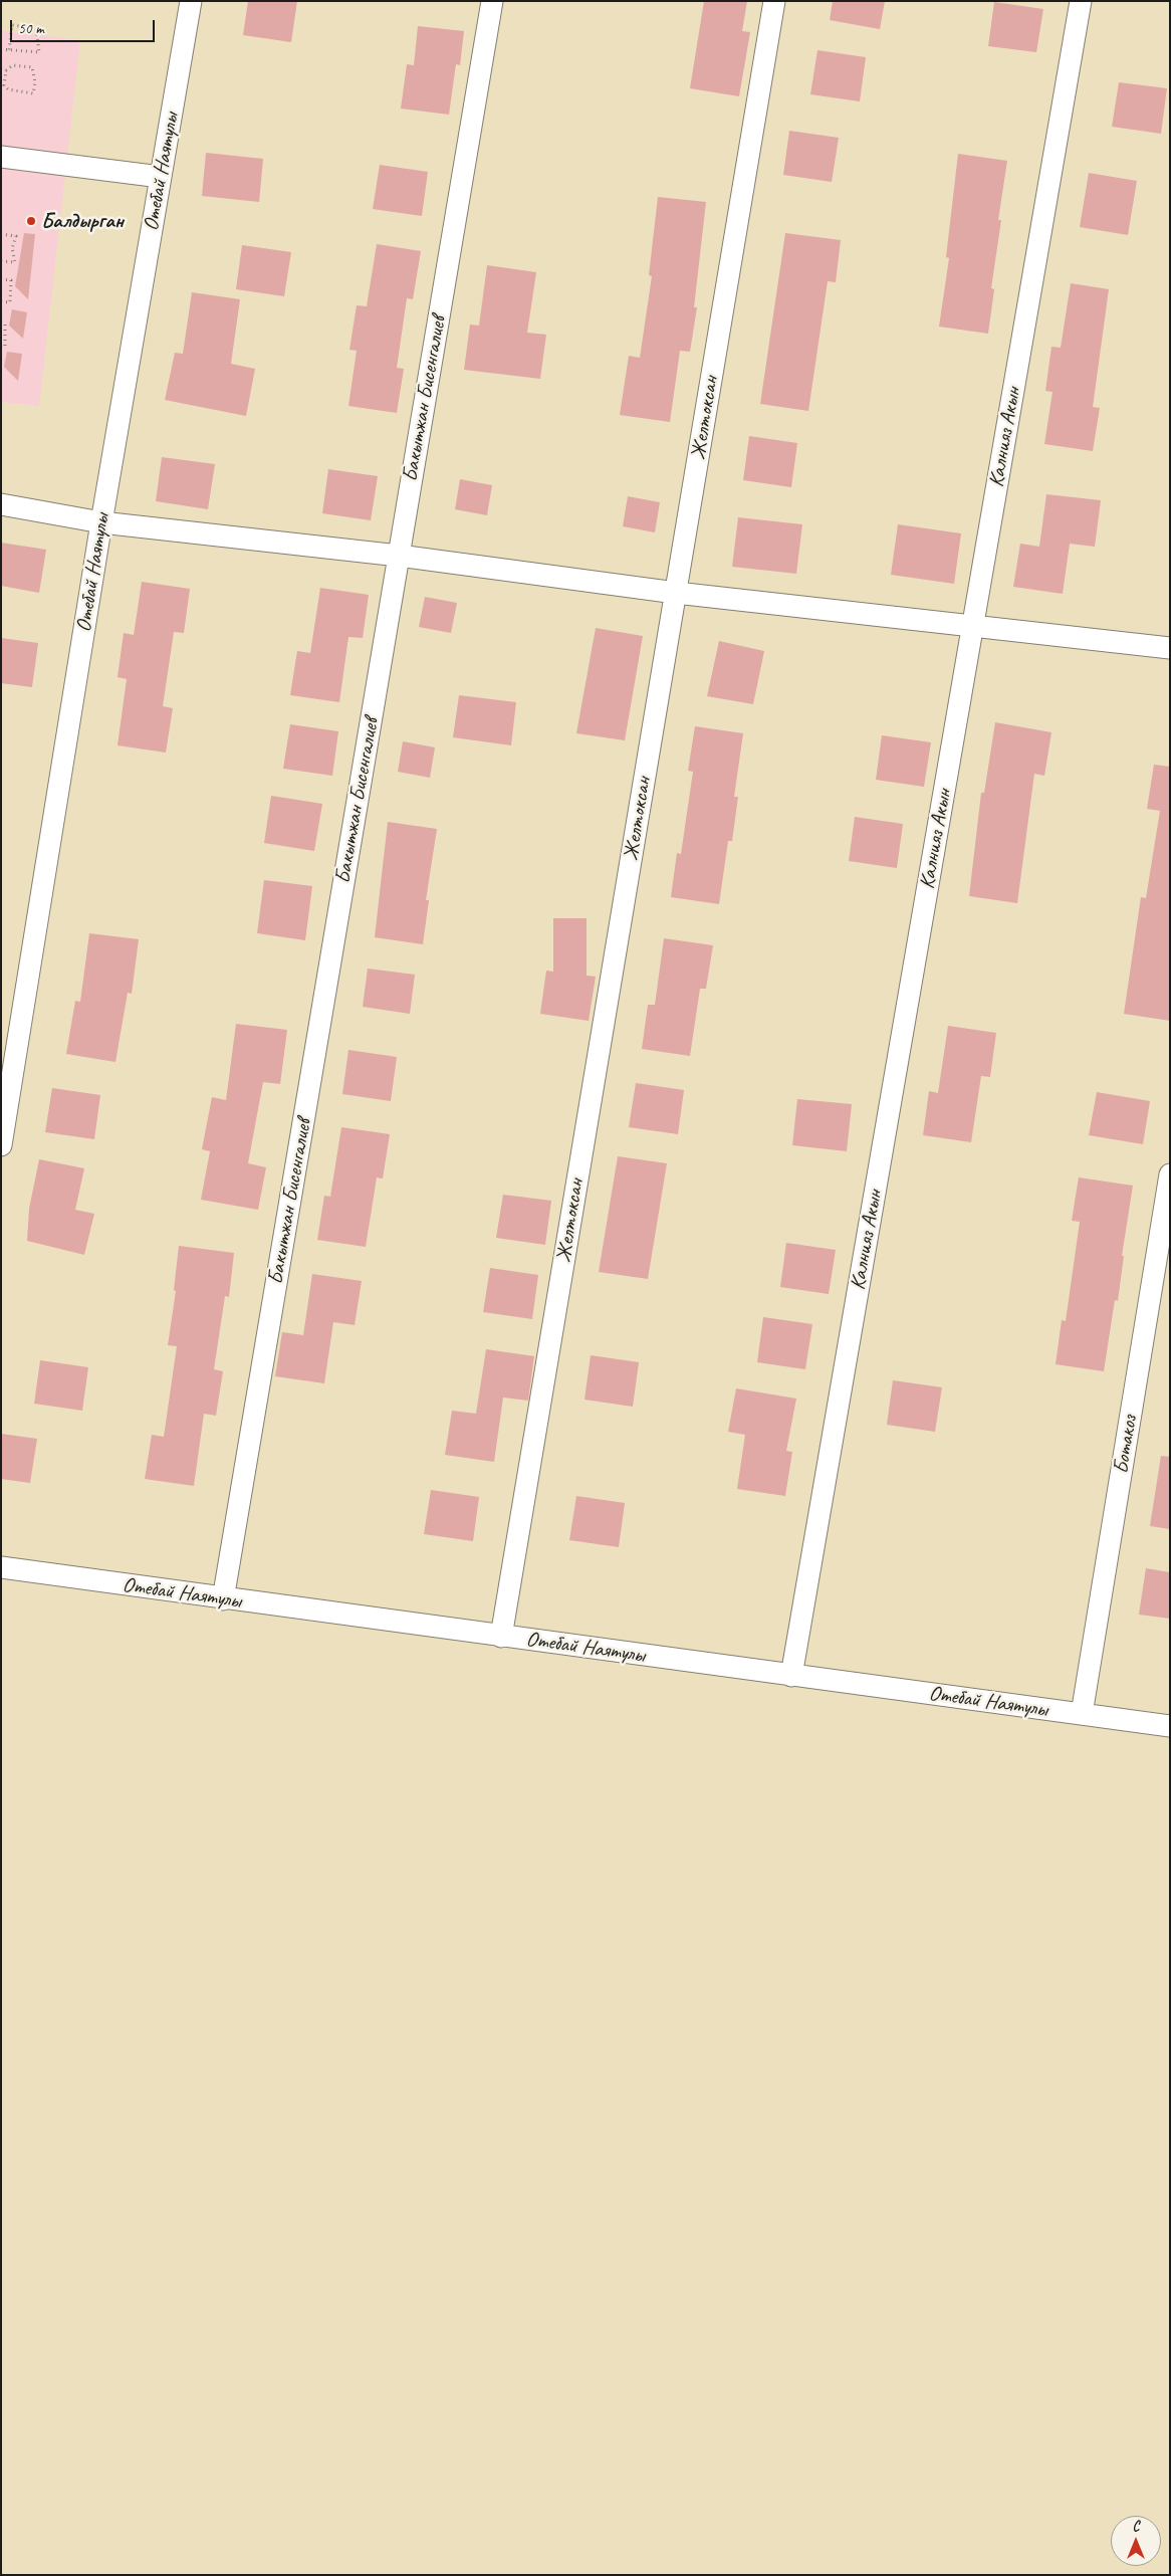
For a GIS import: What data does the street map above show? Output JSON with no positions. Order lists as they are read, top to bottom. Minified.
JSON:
{"streets":{"street":["Отебай Наятулы","Бакытжан Бисенгалиев","Желтоксан","Калнияз Акын","Ботакоз"]},"crossings":[["Отебай Наятулы","Бакытжан Бисенгалиев"],["Отебай Наятулы","Желтоксан"],["Отебай Наятулы","Калнияз Акын"],["Отебай Наятулы","Ботакоз"]],"places":["Балдырган"],"scale_bar":"50 m","north":"top"}
